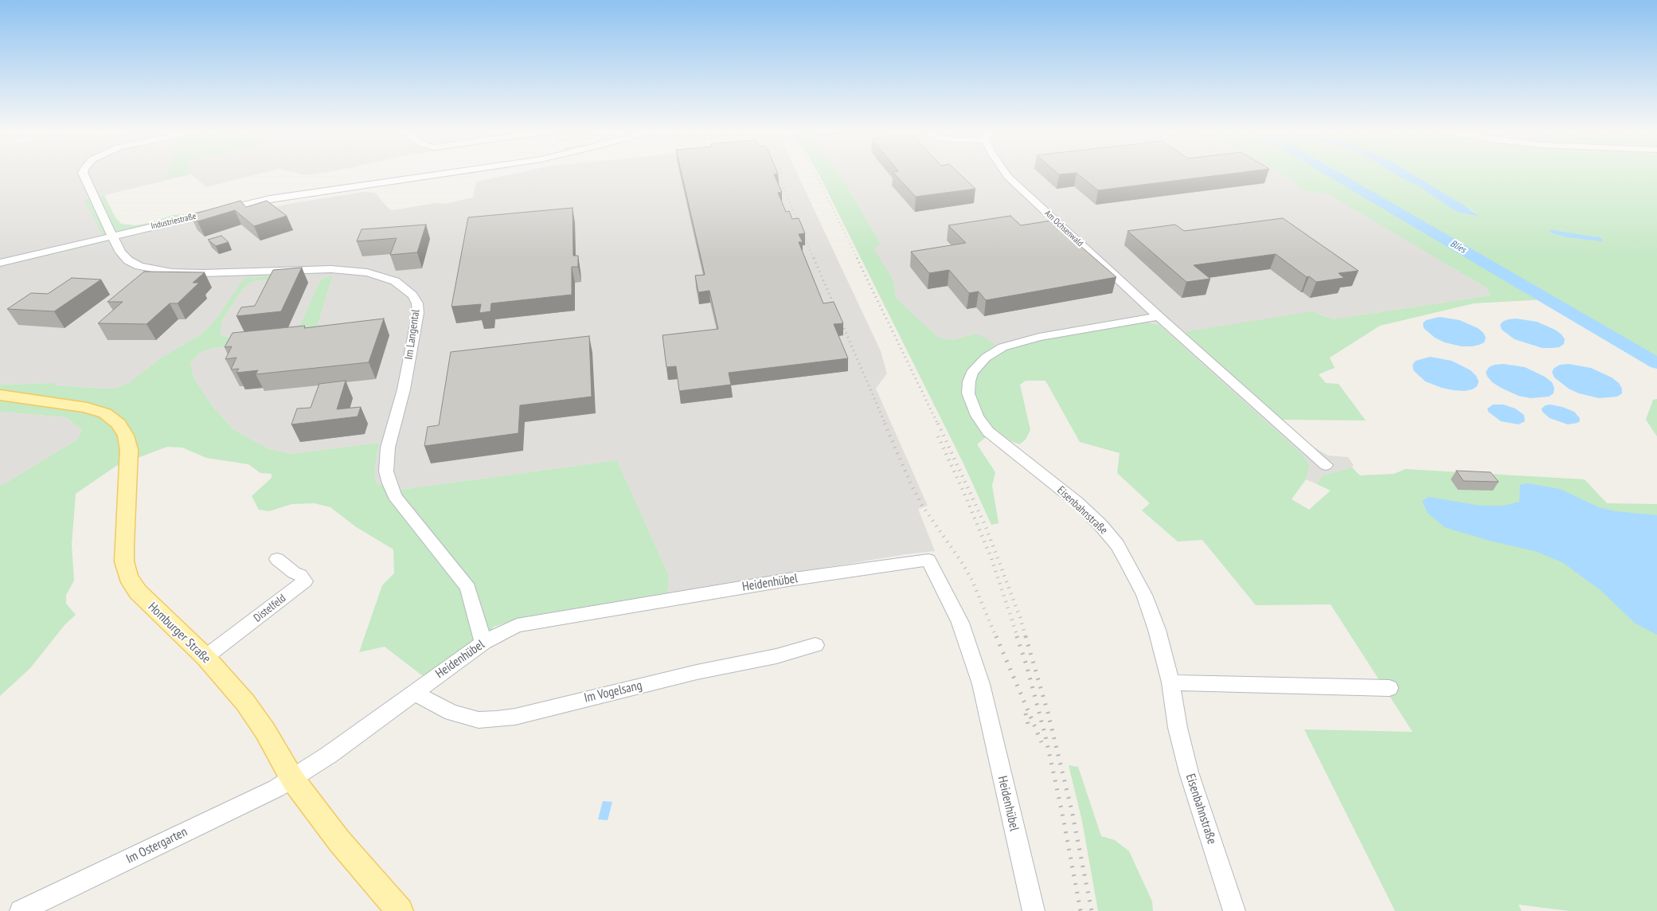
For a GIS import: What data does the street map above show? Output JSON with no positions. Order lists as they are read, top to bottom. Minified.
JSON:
{"streets":{"main road":["Homburger Straße"],"street":["Industriestraße","Am Ochsenwald","Im Langental","Eisenbahnstraße","Heidenhübel","Distelfeld","Im Vogelsang","Im Ostergarten"]},"crossings":[["Industriestraße","Im Langental"],["Am Ochsenwald","Eisenbahnstraße"],["Im Langental","Heidenhübel"],["Heidenhübel","Homburger Straße"],["Heidenhübel","Im Vogelsang"],["Heidenhübel","Im Ostergarten"],["Distelfeld","Homburger Straße"],["Homburger Straße","Im Ostergarten"]],"water":["Blies"]}
